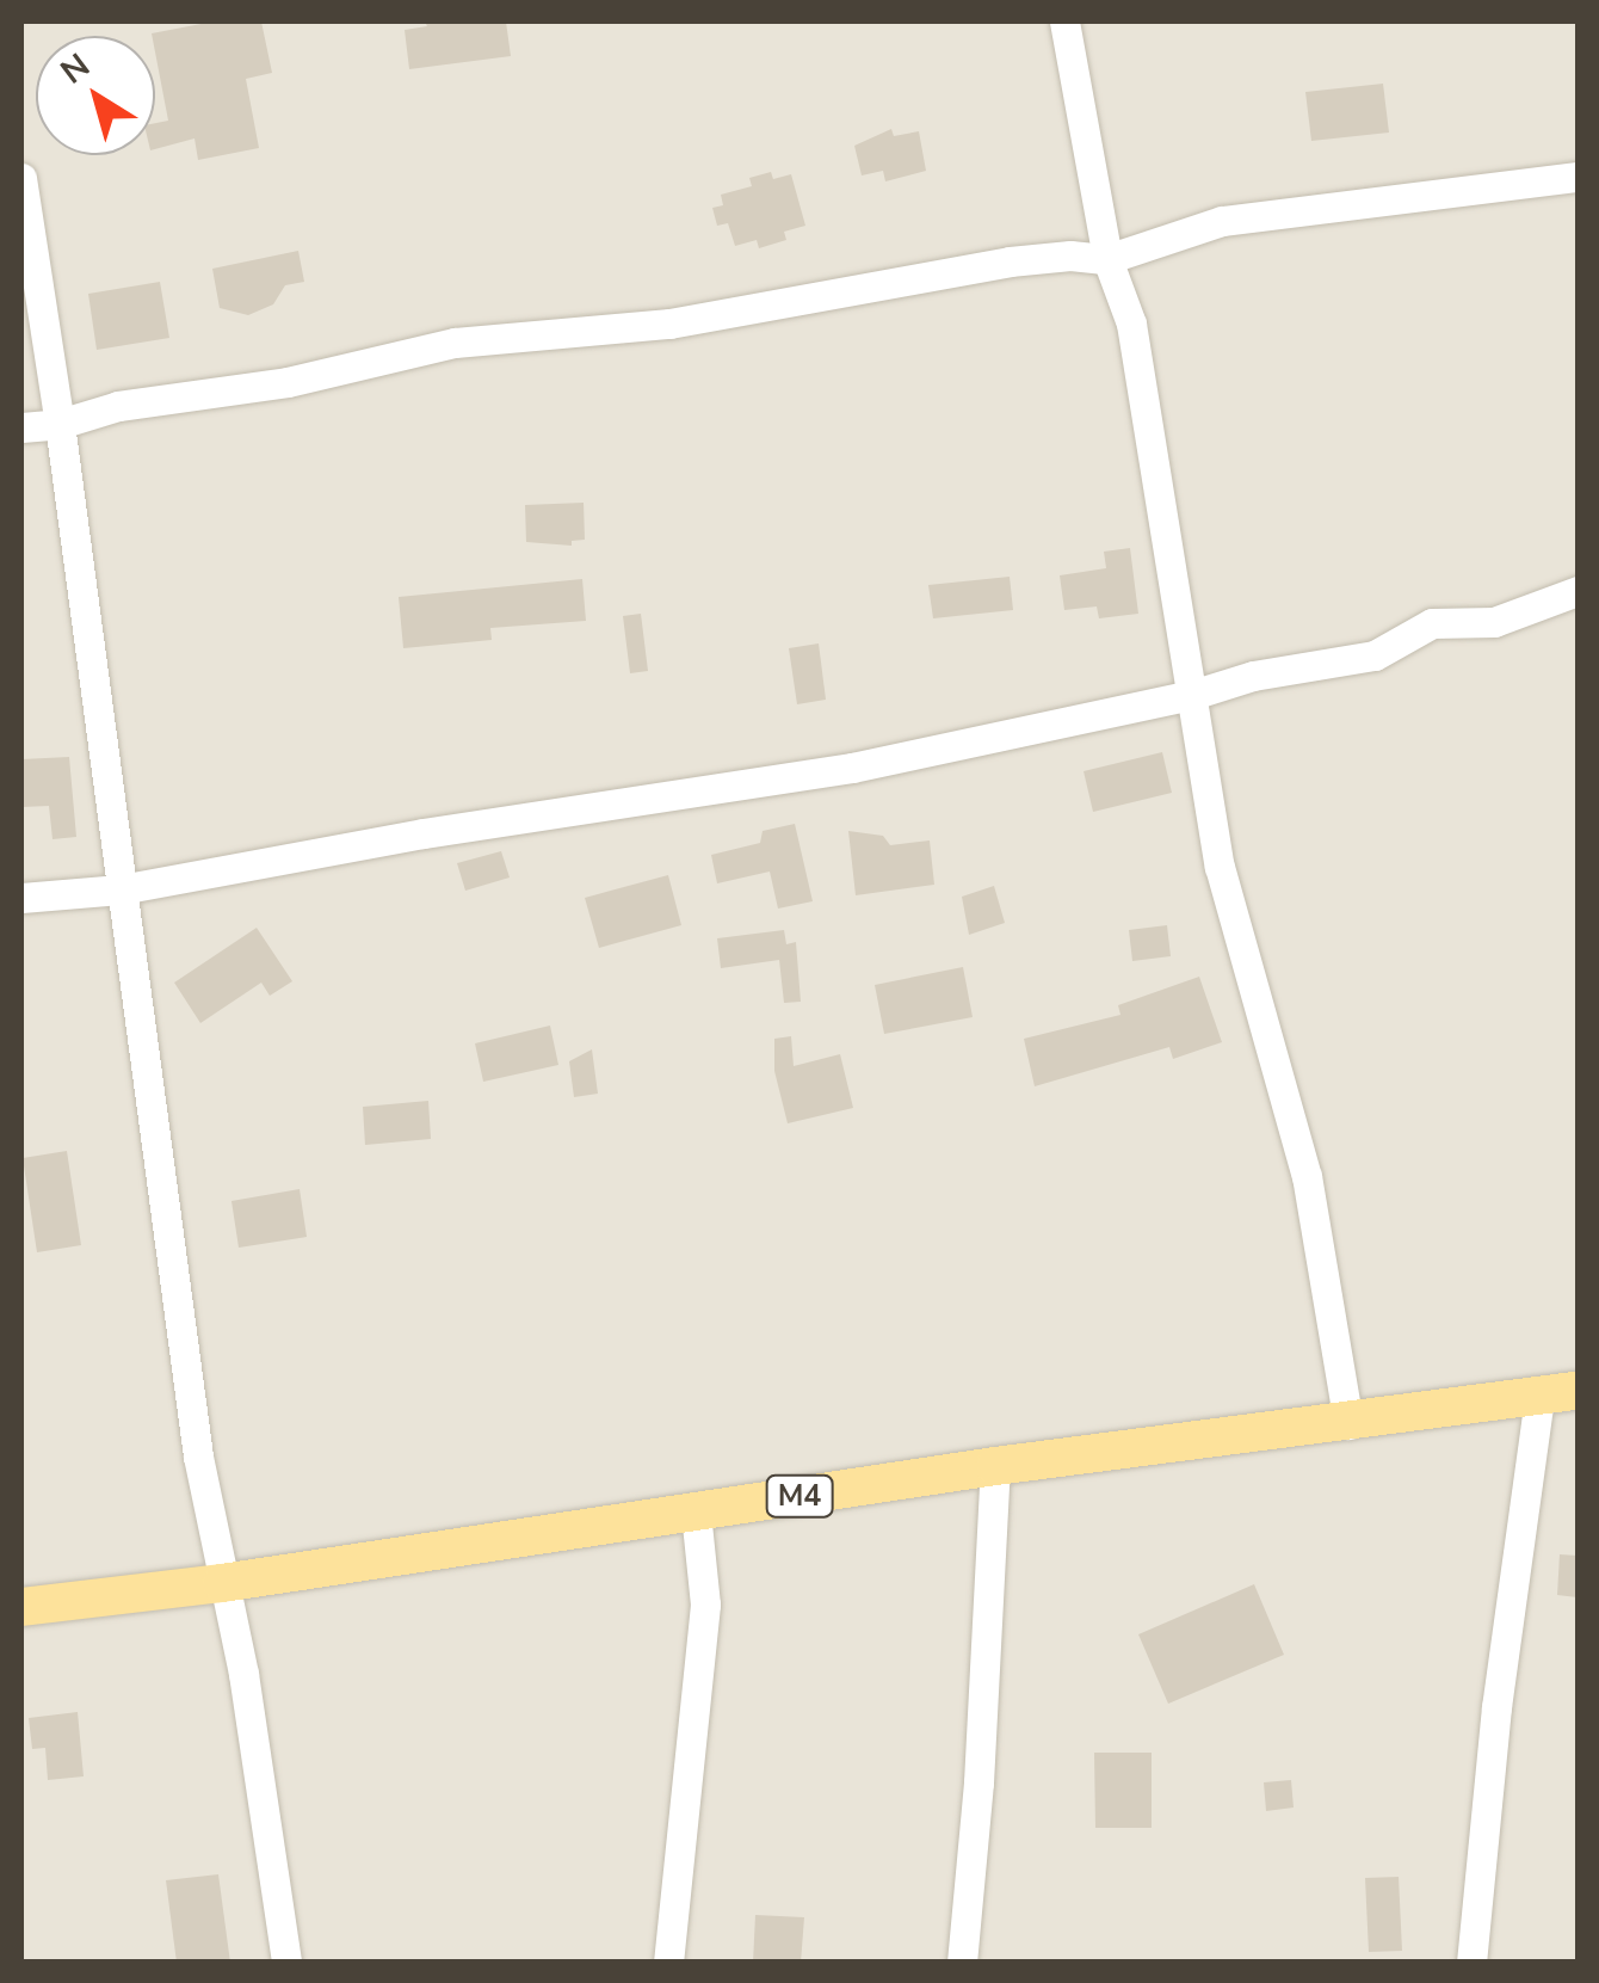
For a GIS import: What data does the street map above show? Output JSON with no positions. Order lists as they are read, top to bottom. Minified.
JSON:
{"streets":{"main road":["M4"]},"north":"top left"}
